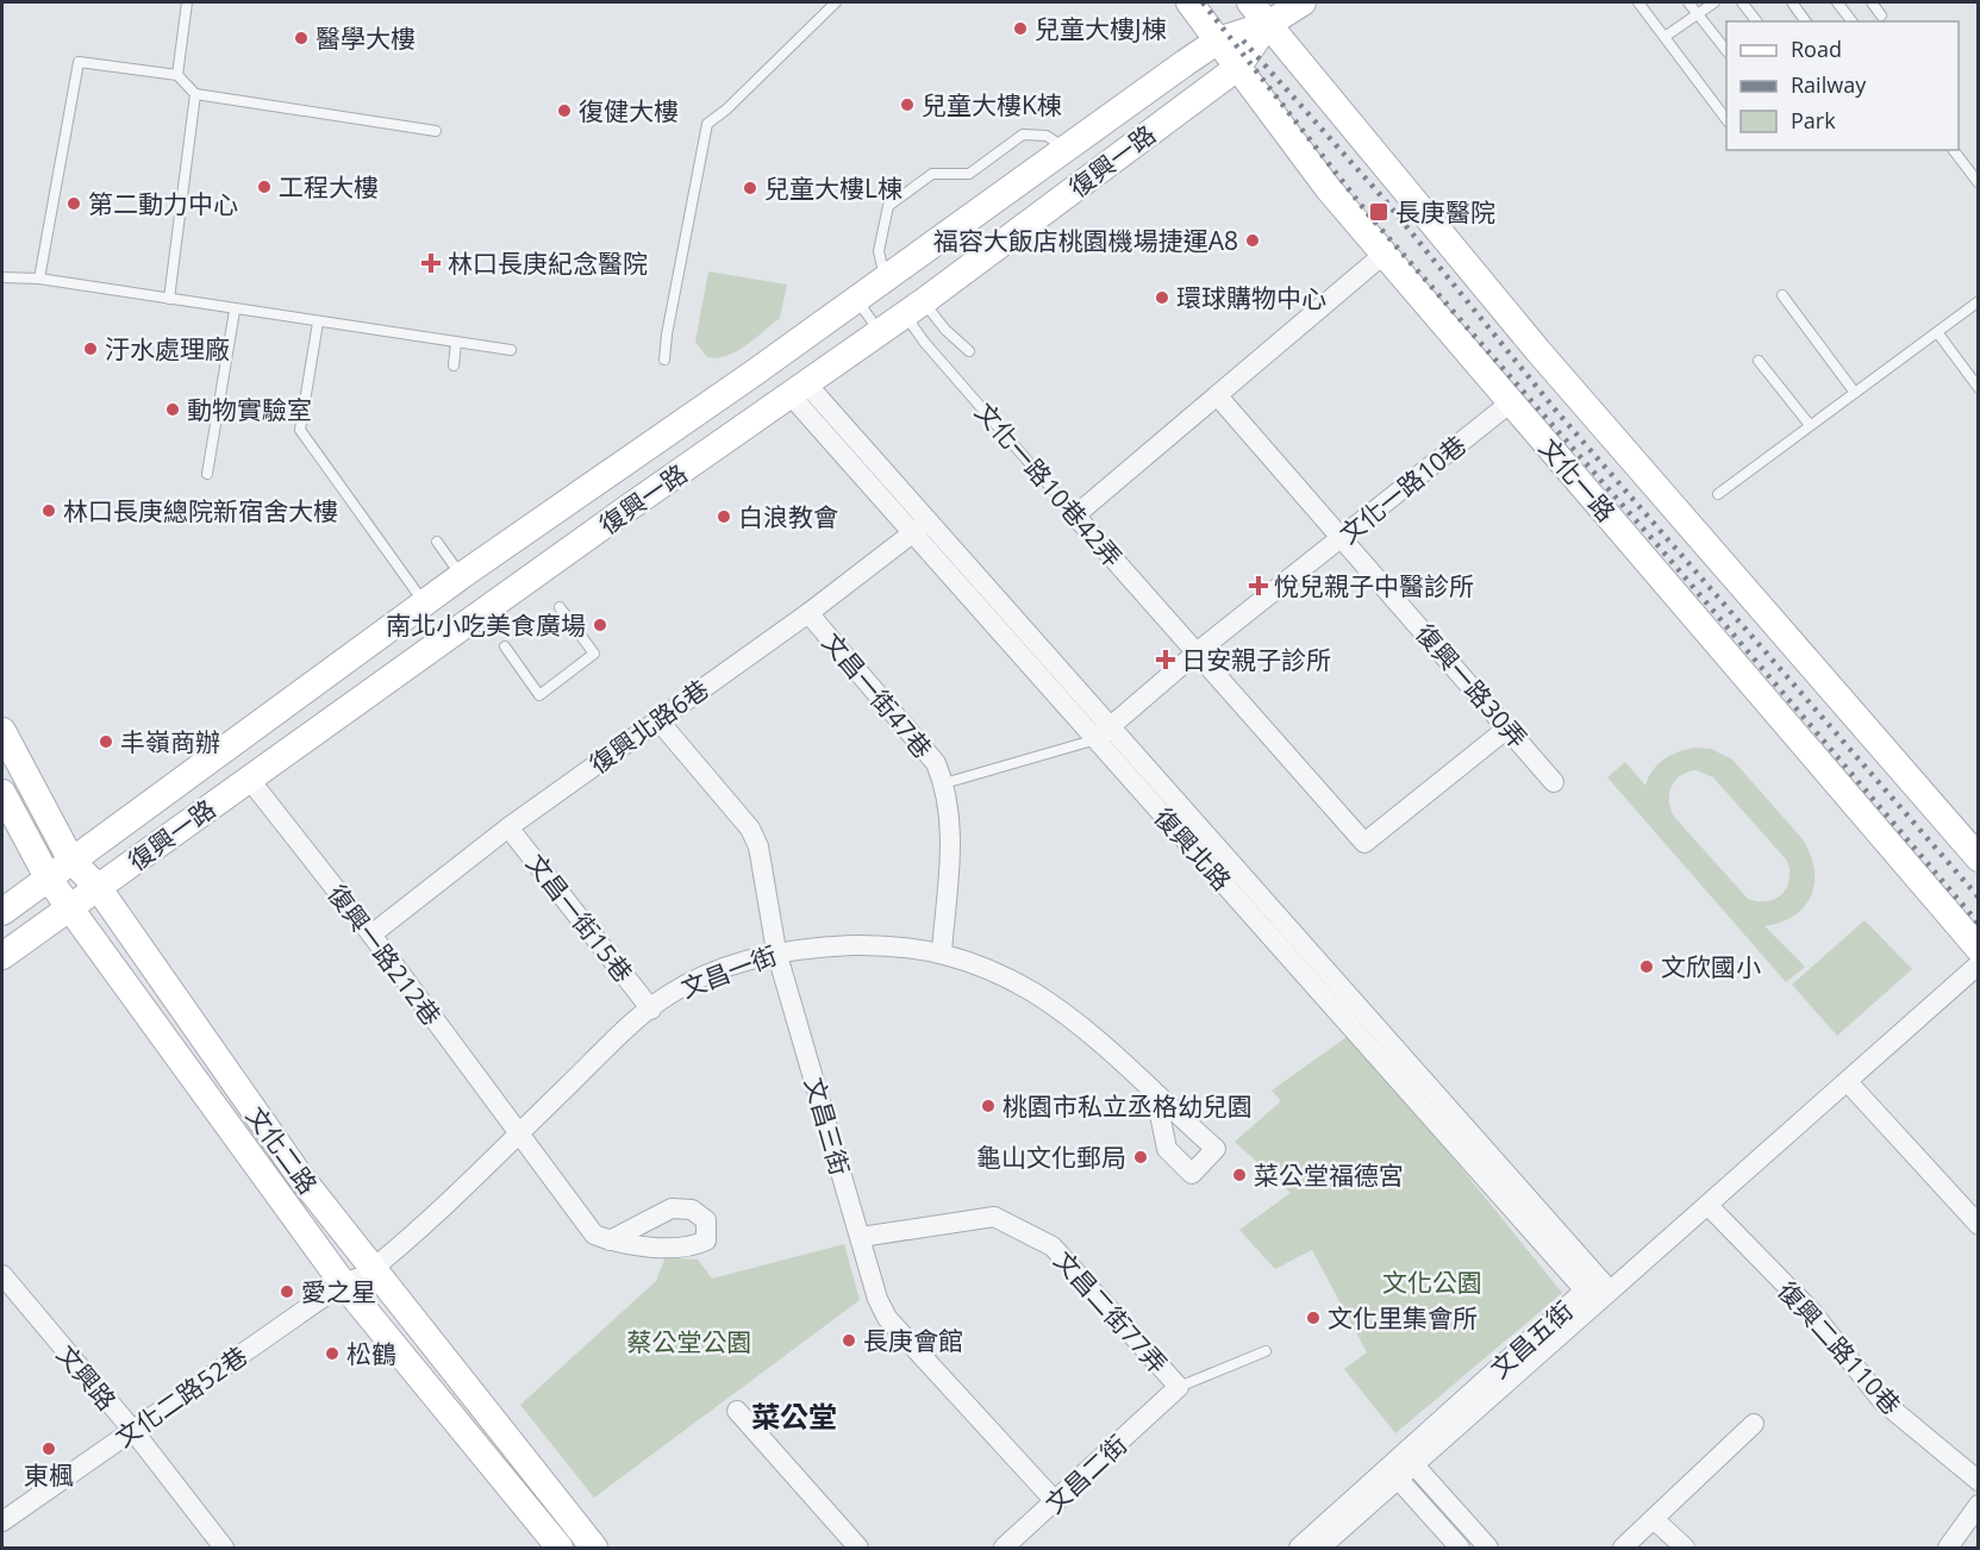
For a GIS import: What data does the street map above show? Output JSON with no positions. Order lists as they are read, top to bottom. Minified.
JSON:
{"streets":{"street":["復興一路","文化一路","文化一路10巷42弄","文化一路10巷","復興一路30弄","文昌一街47巷","復興北路6巷","復興北路","文昌一街15巷","復興一路212巷","文昌一街","文昌三街","文化二路","文昌二街77弄","文昌五街","復興二路110巷","文興路","文化二路52巷","文昌二街"]},"crossings":[["復興一路","文化一路"],["復興一路","文化一路10巷42弄"],["復興一路","復興北路"],["復興一路","復興一路212巷"],["復興一路","文化二路"],["文化一路","文化一路10巷"],["文化一路10巷42弄","文化一路10巷"],["文化一路10巷42弄","復興一路30弄"],["文化一路10巷","復興一路30弄"],["文化一路10巷","復興北路"],["文昌一街47巷","復興北路6巷"],["文昌一街47巷","文昌一街"],["復興北路6巷","復興北路"],["復興北路6巷","文昌一街15巷"],["復興北路6巷","復興一路212巷"],["復興北路6巷","文昌三街"],["復興北路","文昌五街"],["文昌一街15巷","文昌一街"],["復興一路212巷","文昌一街"],["文昌一街","文昌三街"],["文昌一街","文化二路"],["文昌一街","文化二路52巷"],["文昌三街","文昌二街77弄"],["文昌三街","文昌二街"],["文化二路","文化二路52巷"],["文昌二街77弄","文昌二街"],["文昌五街","復興二路110巷"],["文興路","文化二路52巷"]],"districts":["菜公堂"],"parks":["文化公園","蔡公堂公園"],"places":{"other":["兒童大樓J棟","醫學大樓","兒童大樓K棟","復健大樓","工程大樓","兒童大樓L棟","第二動力中心","福容大飯店桃園機場捷運A8","環球購物中心","汙水處理廠","動物實驗室","林口長庚總院新宿舍大樓","白浪教會","南北小吃美食廣場","丰嶺商辦","文欣國小","桃園市私立丞格幼兒園","龜山文化郵局","菜公堂福德宮","愛之星","文化里集會所","長庚會館","松鶴","東楓"],"transit":["長庚醫院"],"health":["林口長庚紀念醫院","悅兒親子中醫診所","日安親子診所"]},"legend":["Road","Railway","Park"]}
